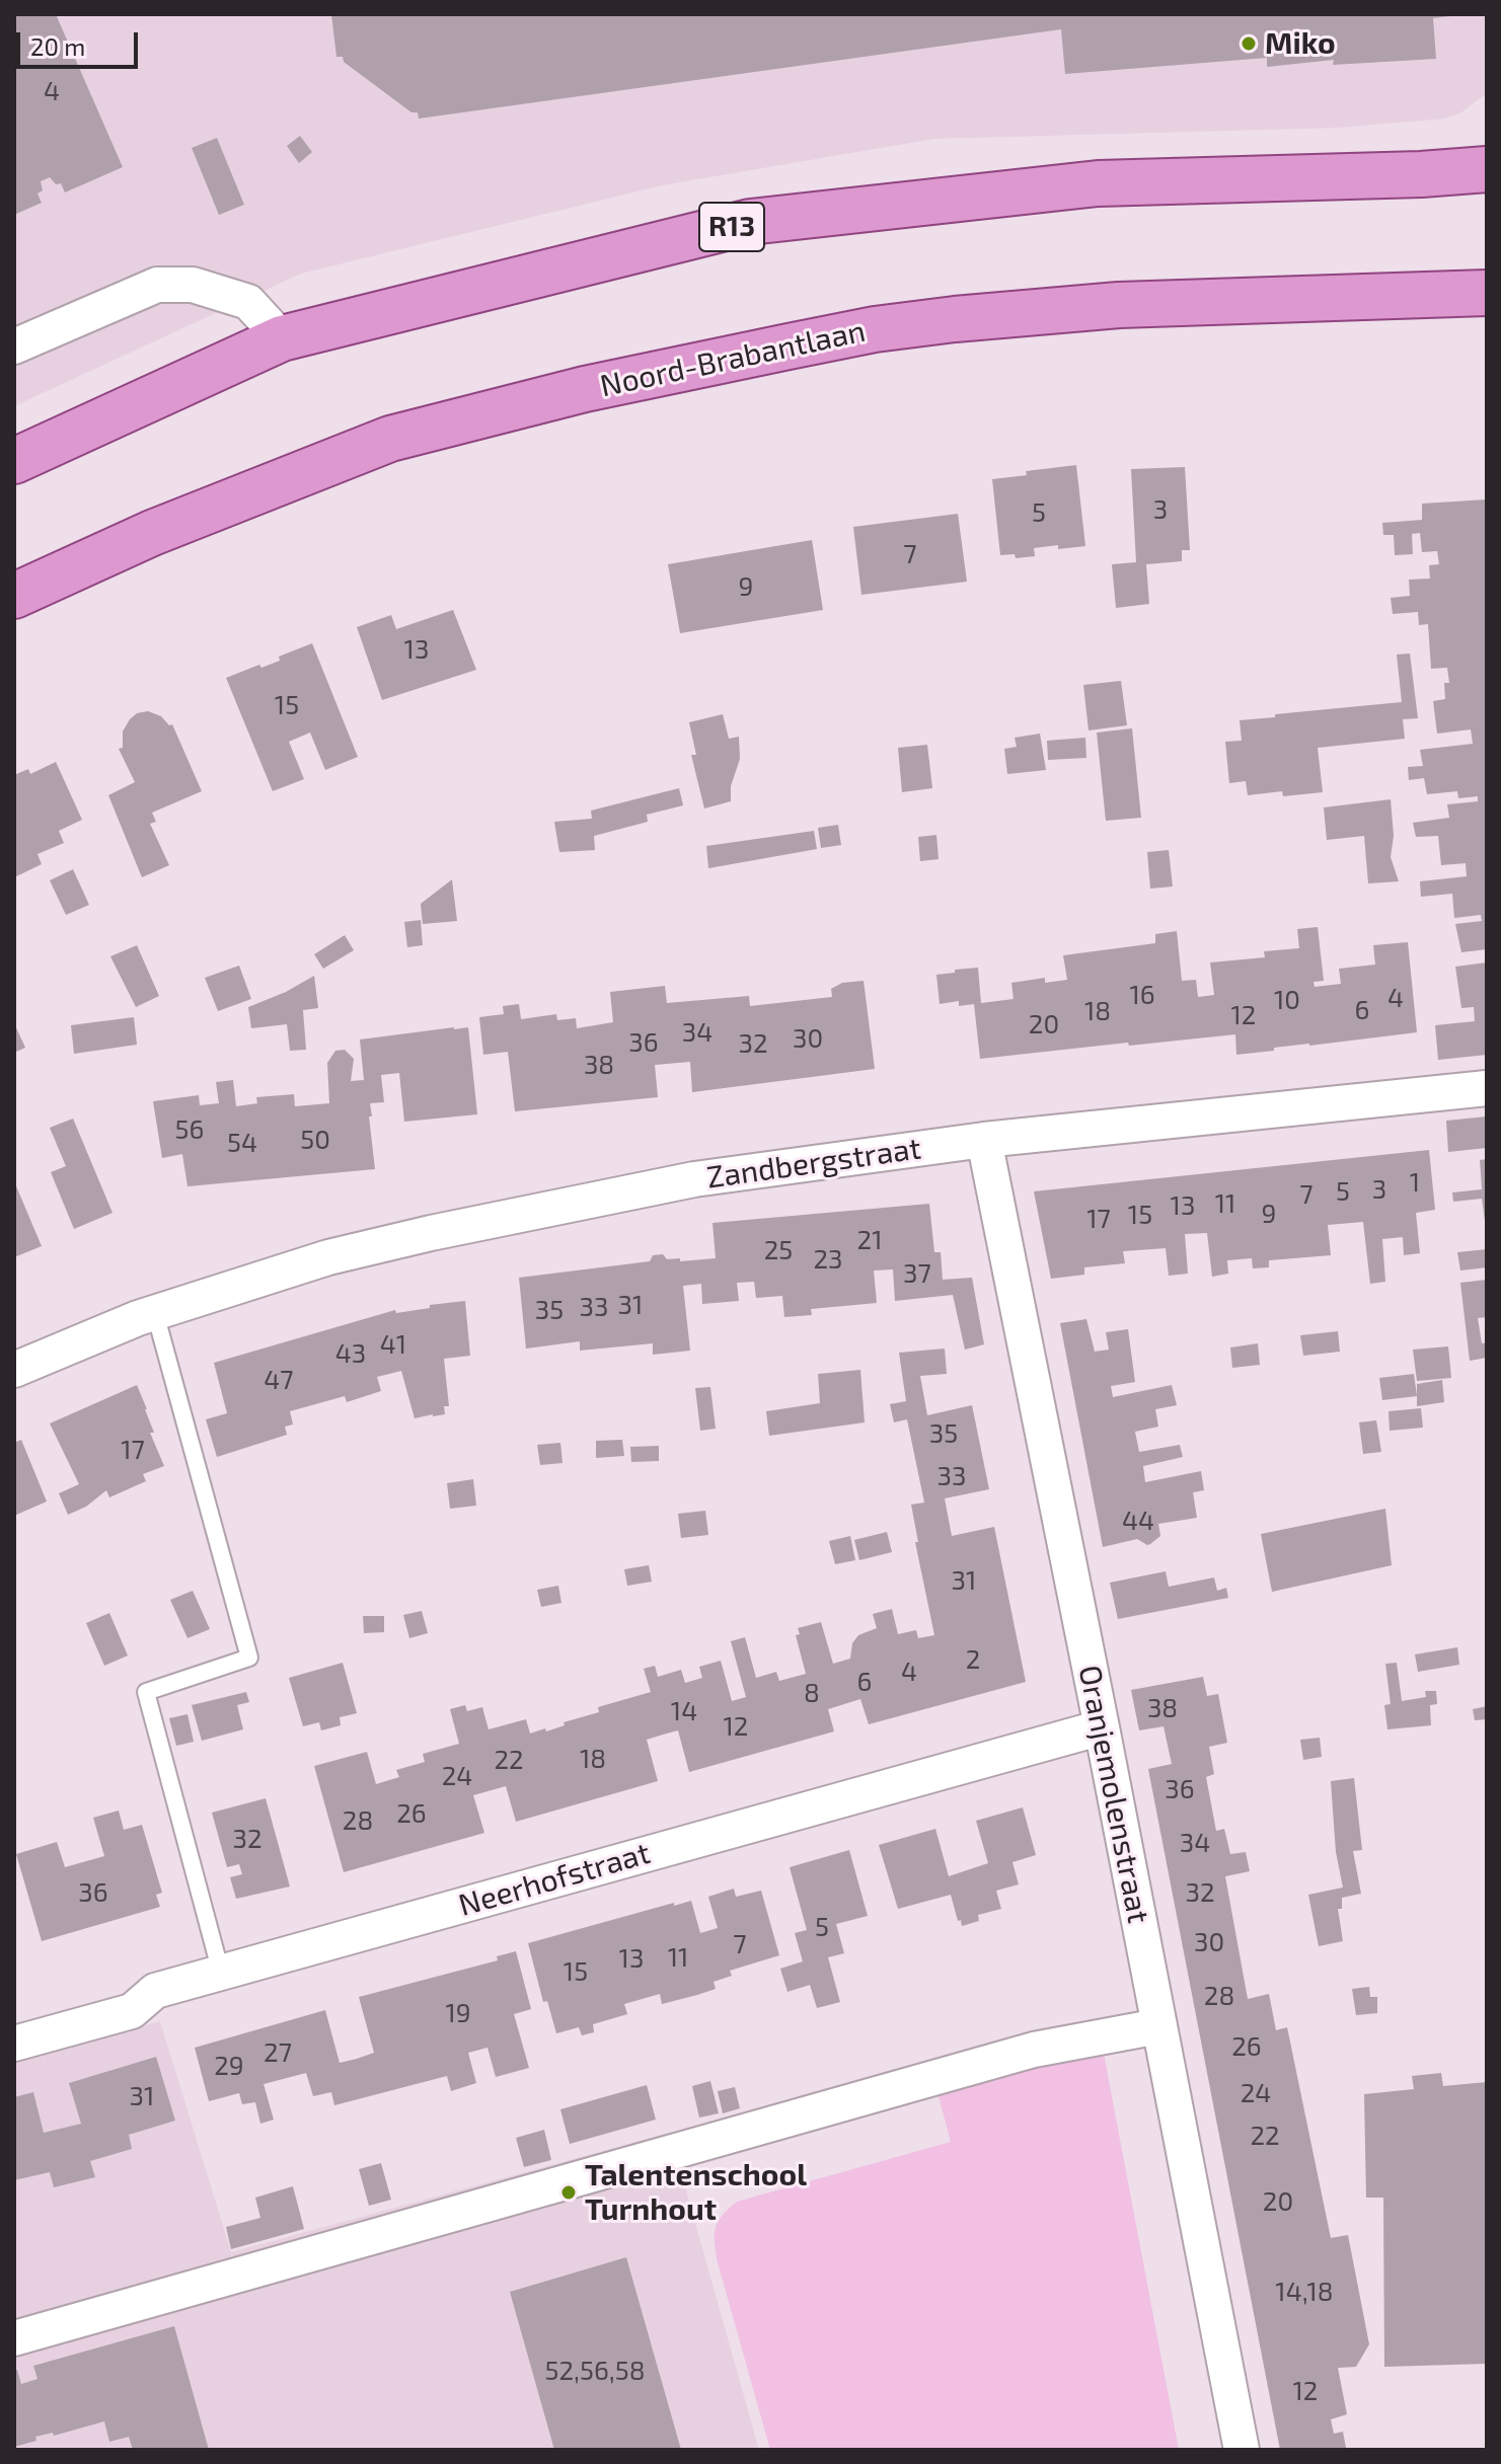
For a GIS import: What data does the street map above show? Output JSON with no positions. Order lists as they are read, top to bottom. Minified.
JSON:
{"streets":{"main road":["R13","Noord-Brabantlaan"],"street":["Zandbergstraat","Oranjemolenstraat","Neerhofstraat"]},"crossings":[["Zandbergstraat","Oranjemolenstraat"],["Oranjemolenstraat","Neerhofstraat"]],"places":["Miko","Talentenschool Turnhout"],"house_numbers":["4","3","5","7","9","13","15","16","4","10","6","18","12","20","34","30","36","32","38","56","50","54","1","3","5","7","11","13","9","15","17","21","25","23","37","31","33","35","41","43","47","35","17","33","44","31","2","4","6","8","38","14","12","18","22","24","36","26","28","32","34","36","32","5","30","7","11","13","15","28","19","26","27","29","24","31","22","20","14,18","52,56,58","12"],"scale_bar":"20 m"}
